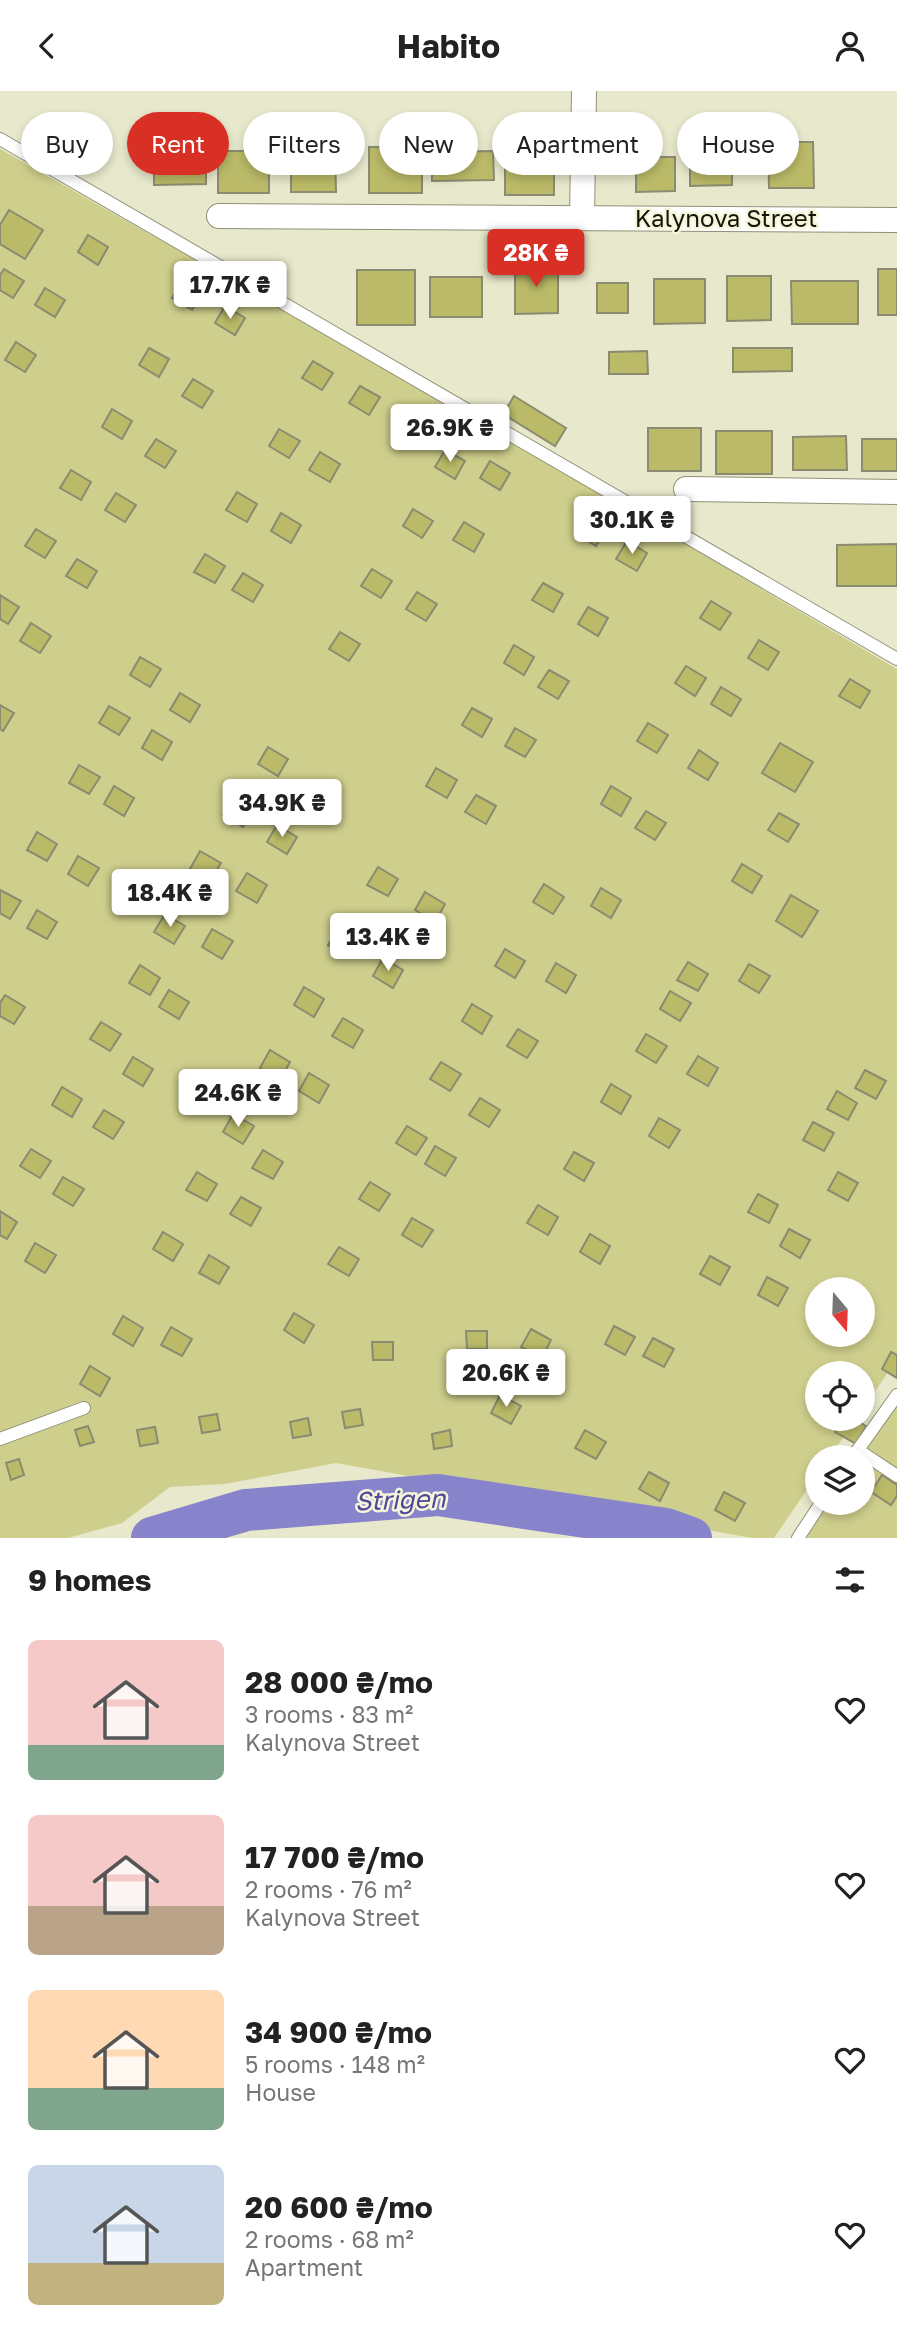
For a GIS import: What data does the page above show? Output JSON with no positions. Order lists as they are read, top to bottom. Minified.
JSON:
{"streets":{"street":["Kalynova Street"]},"water":["Strigen"],"north":"bottom","page":{"header":"Habito","chip":["Buy","Rent","Filters","New","Apartment","House"],"price":["28K ₴","17.7K ₴","26.9K ₴","30.1K ₴","34.9K ₴","18.4K ₴","13.4K ₴","24.6K ₴","20.6K ₴"],"heading":"9 homes","list":[{"name":"28 000 ₴/mo","note":"3 rooms · 83 m² · Kalynova Street"},{"name":"17 700 ₴/mo","note":"2 rooms · 76 m² · Kalynova Street"},{"name":"34 900 ₴/mo","note":"5 rooms · 148 m² · House"},{"name":"20 600 ₴/mo","note":"2 rooms · 68 m² · Apartment"}]}}
